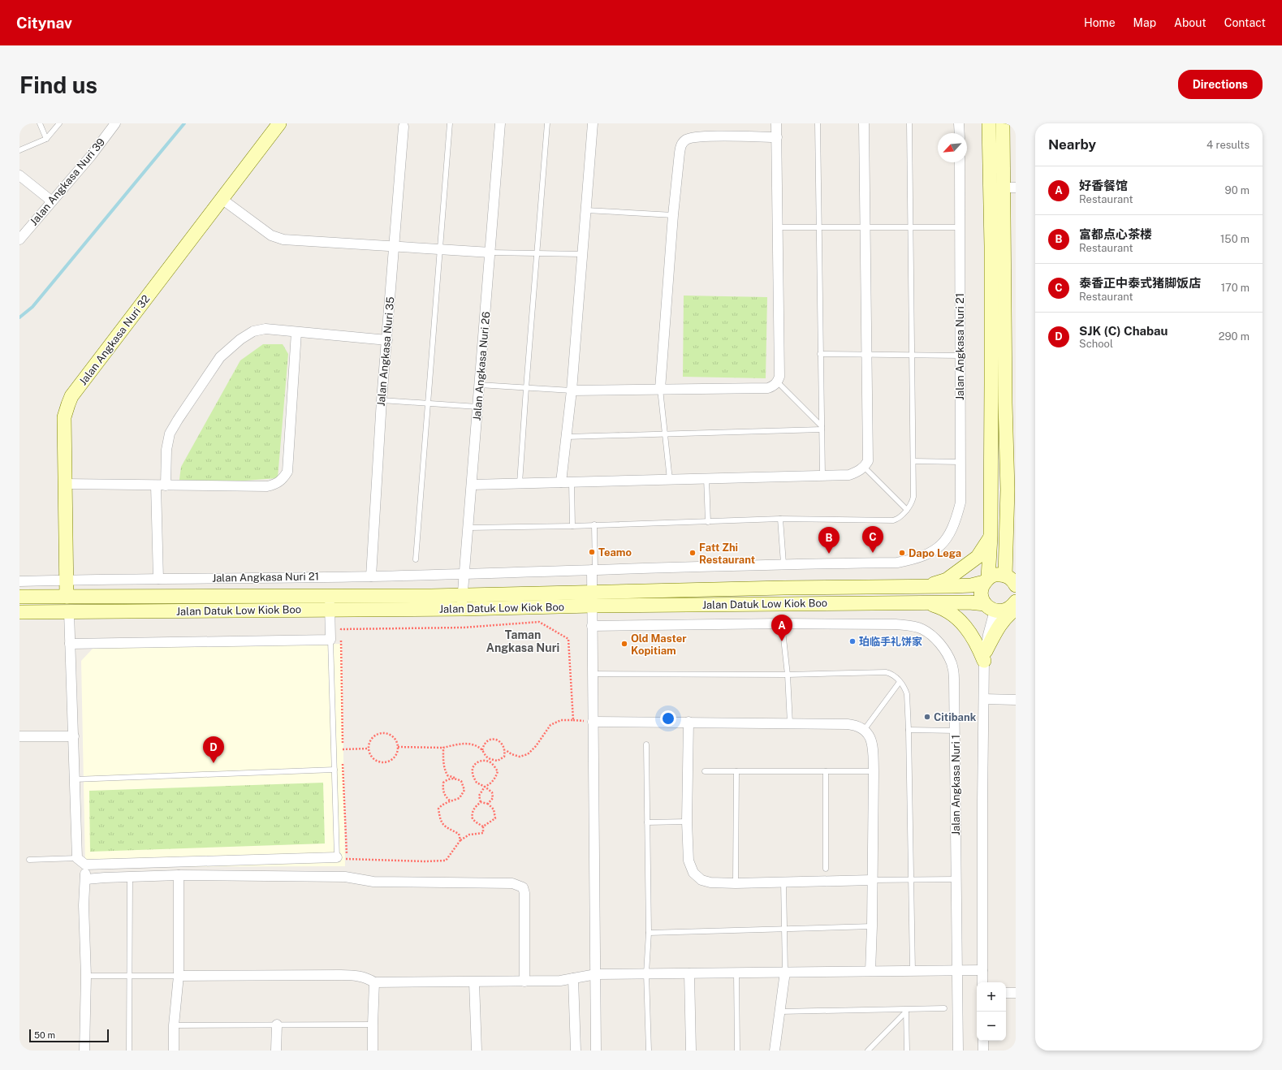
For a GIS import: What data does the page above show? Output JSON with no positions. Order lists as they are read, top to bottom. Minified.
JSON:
{"streets":{"main road":["Jalan Angkasa Nuri 32","Jalan Datuk Low Kiok Boo"],"street":["Jalan Angkasa Nuri 39","Jalan Angkasa Nuri 21","Jalan Angkasa Nuri 35","Jalan Angkasa Nuri 26","Jalan Angkasa Nuri 1"]},"crossings":[["Jalan Angkasa Nuri 32","Jalan Angkasa Nuri 21"],["Jalan Angkasa Nuri 32","Jalan Datuk Low Kiok Boo"],["Jalan Angkasa Nuri 21","Jalan Angkasa Nuri 35"],["Jalan Angkasa Nuri 21","Jalan Angkasa Nuri 26"],["Jalan Angkasa Nuri 26","Jalan Datuk Low Kiok Boo"]],"districts":["Taman Angkasa Nuri"],"places":["Teamo","Fatt Zhi Restaurant","Dapo Lega","珀临手礼饼家","Old Master Kopitiam","Citibank"],"scale_bar":"50 m","north":"bottom left","page":{"header":"Citynav","nav":["Home","Map","About","Contact"],"buttons":"Directions","title":"Find us","heading":["Nearby","4 results"],"list":[{"mark":"A","name":"好香餐馆","note":"Restaurant","value":"90 m"},{"mark":"B","name":"富都点心茶楼","note":"Restaurant","value":"150 m"},{"mark":"C","name":"泰香正中泰式猪脚饭店","note":"Restaurant","value":"170 m"},{"mark":"D","name":"SJK (C) Chabau","note":"School","value":"290 m"}],"pins":["C","B","A","D"],"map_buttons":["+","−"],"scale":"50 m"}}
